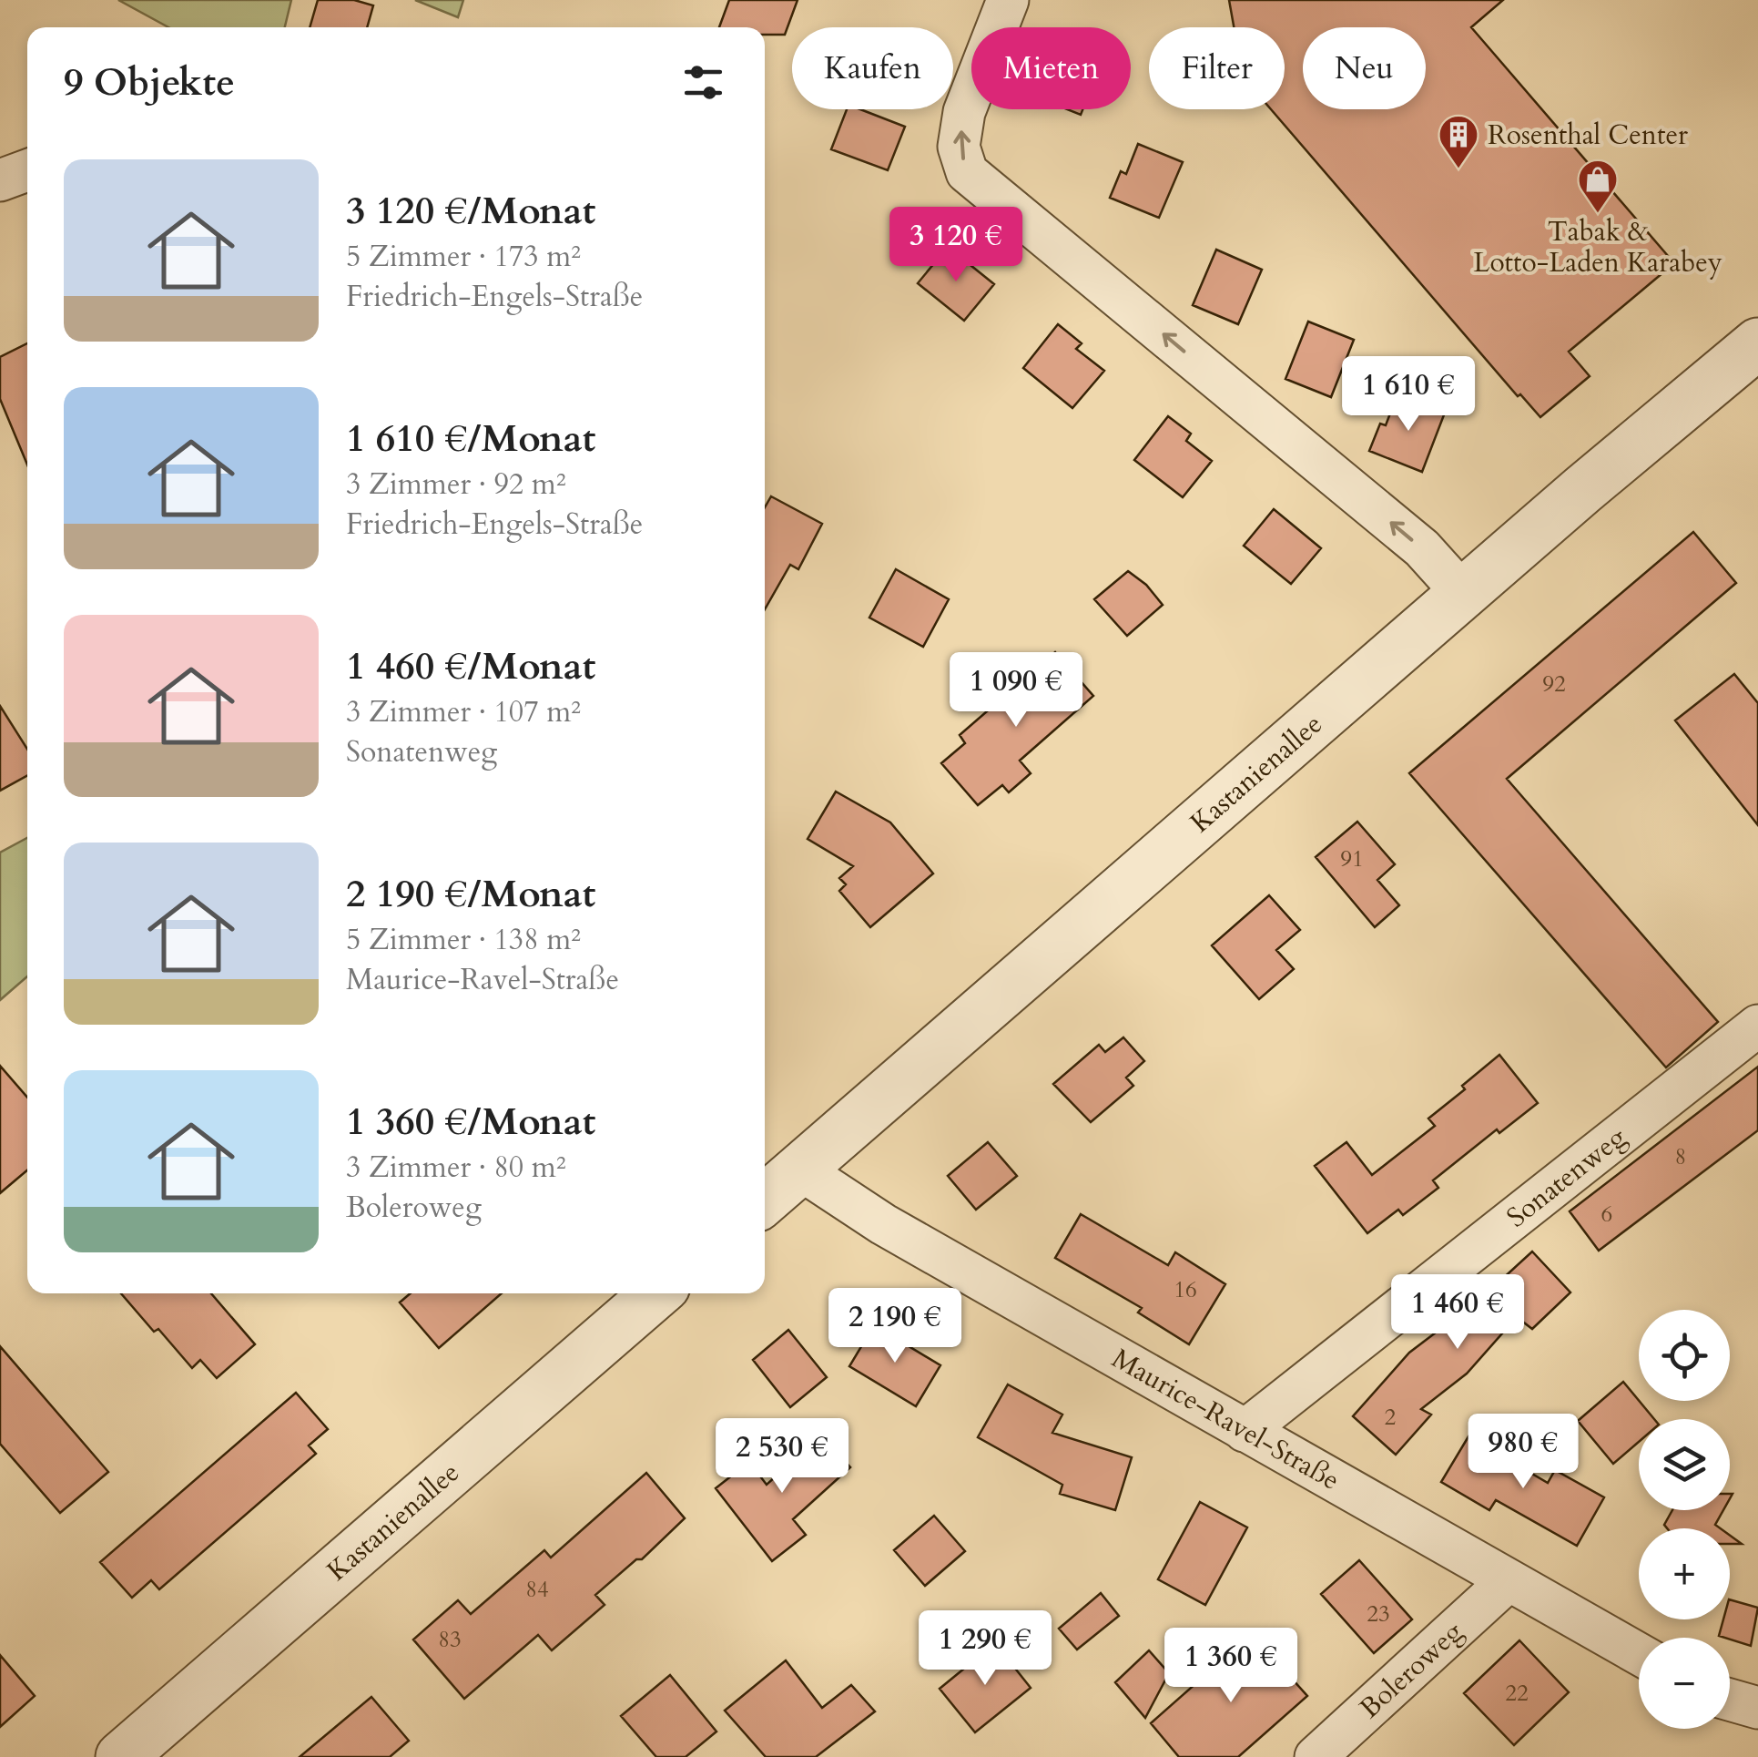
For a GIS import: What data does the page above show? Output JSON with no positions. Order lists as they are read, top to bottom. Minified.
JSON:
{"streets":{"street":["Kastanienallee","Sonatenweg","Maurice-Ravel-Straße","Boleroweg"]},"crossings":[["Kastanienallee","Maurice-Ravel-Straße"],["Sonatenweg","Maurice-Ravel-Straße"],["Maurice-Ravel-Straße","Boleroweg"]],"places":{"building":["Rosenthal Center"],"shop":["Tabak & Lotto-Laden Karabey"]},"house_numbers":["92","91","8","6","16","2","84","23","83","22"],"page":{"chip":["Kaufen","Mieten","Filter","Neu"],"heading":"9 Objekte","list":[{"name":"3 120 €/Monat","note":"5 Zimmer · 173 m² · Friedrich-Engels-Straße"},{"name":"1 610 €/Monat","note":"3 Zimmer · 92 m² · Friedrich-Engels-Straße"},{"name":"1 460 €/Monat","note":"3 Zimmer · 107 m² · Sonatenweg"},{"name":"2 190 €/Monat","note":"5 Zimmer · 138 m² · Maurice-Ravel-Straße"},{"name":"1 360 €/Monat","note":"3 Zimmer · 80 m² · Boleroweg"}],"price":["3 120 €","1 610 €","1 090 €","1 460 €","2 190 €","980 €","2 530 €","1 290 €","1 360 €"],"map_buttons":["+","−"]}}
